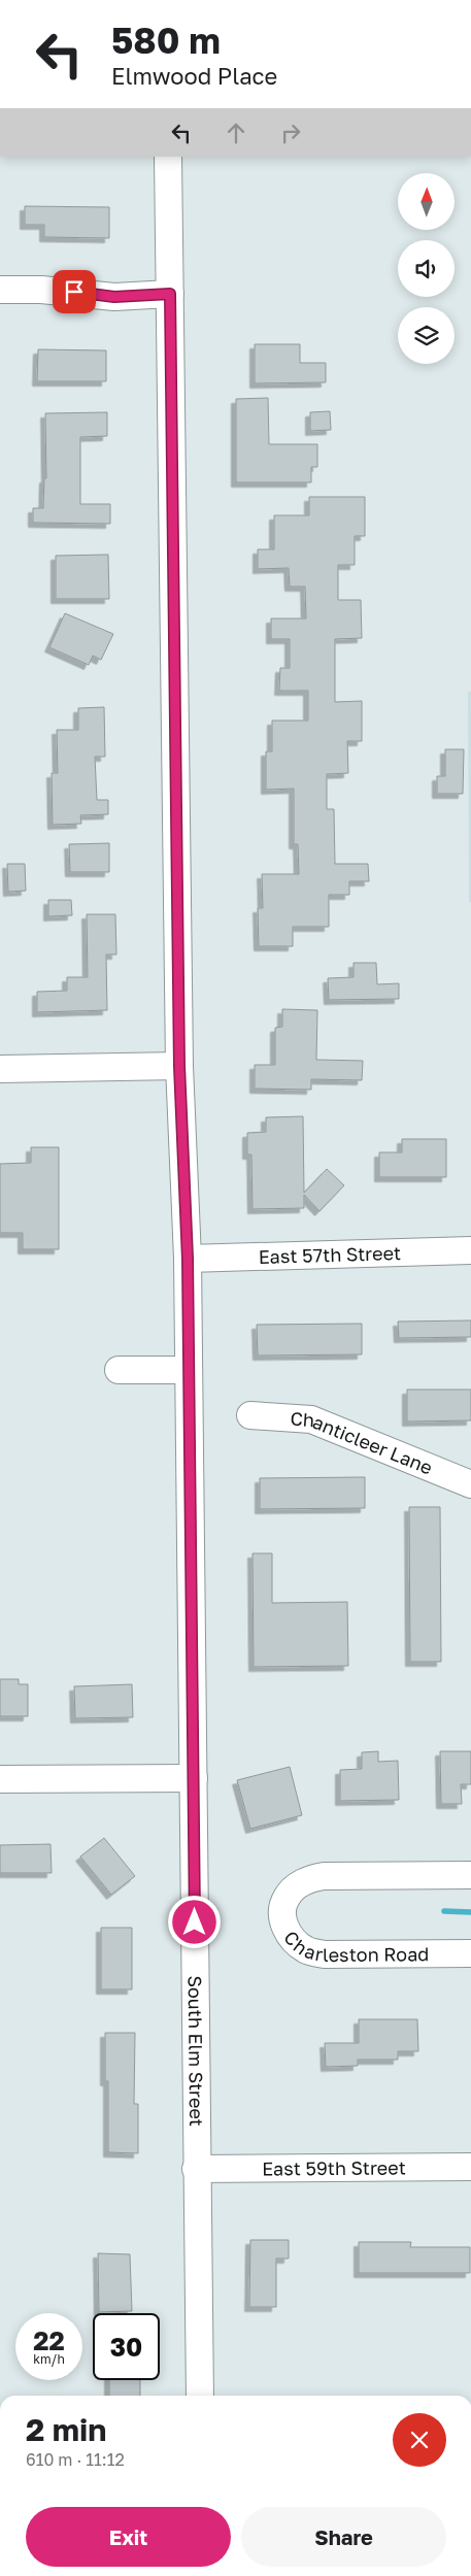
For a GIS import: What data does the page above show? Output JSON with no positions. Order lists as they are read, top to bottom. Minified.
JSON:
{"streets":{"street":["East 57th Street","Chanticleer Lane","Charleston Road","South Elm Street","East 59th Street"]},"crossings":[["East 57th Street","South Elm Street"],["South Elm Street","East 59th Street"]],"north":"top","page":{"turn":["580 m","Elmwood Place"],"speed":"22 km/h","limit":"30","heading":["2 min","610 m · 11:12"],"buttons":["Exit","Share"]}}
